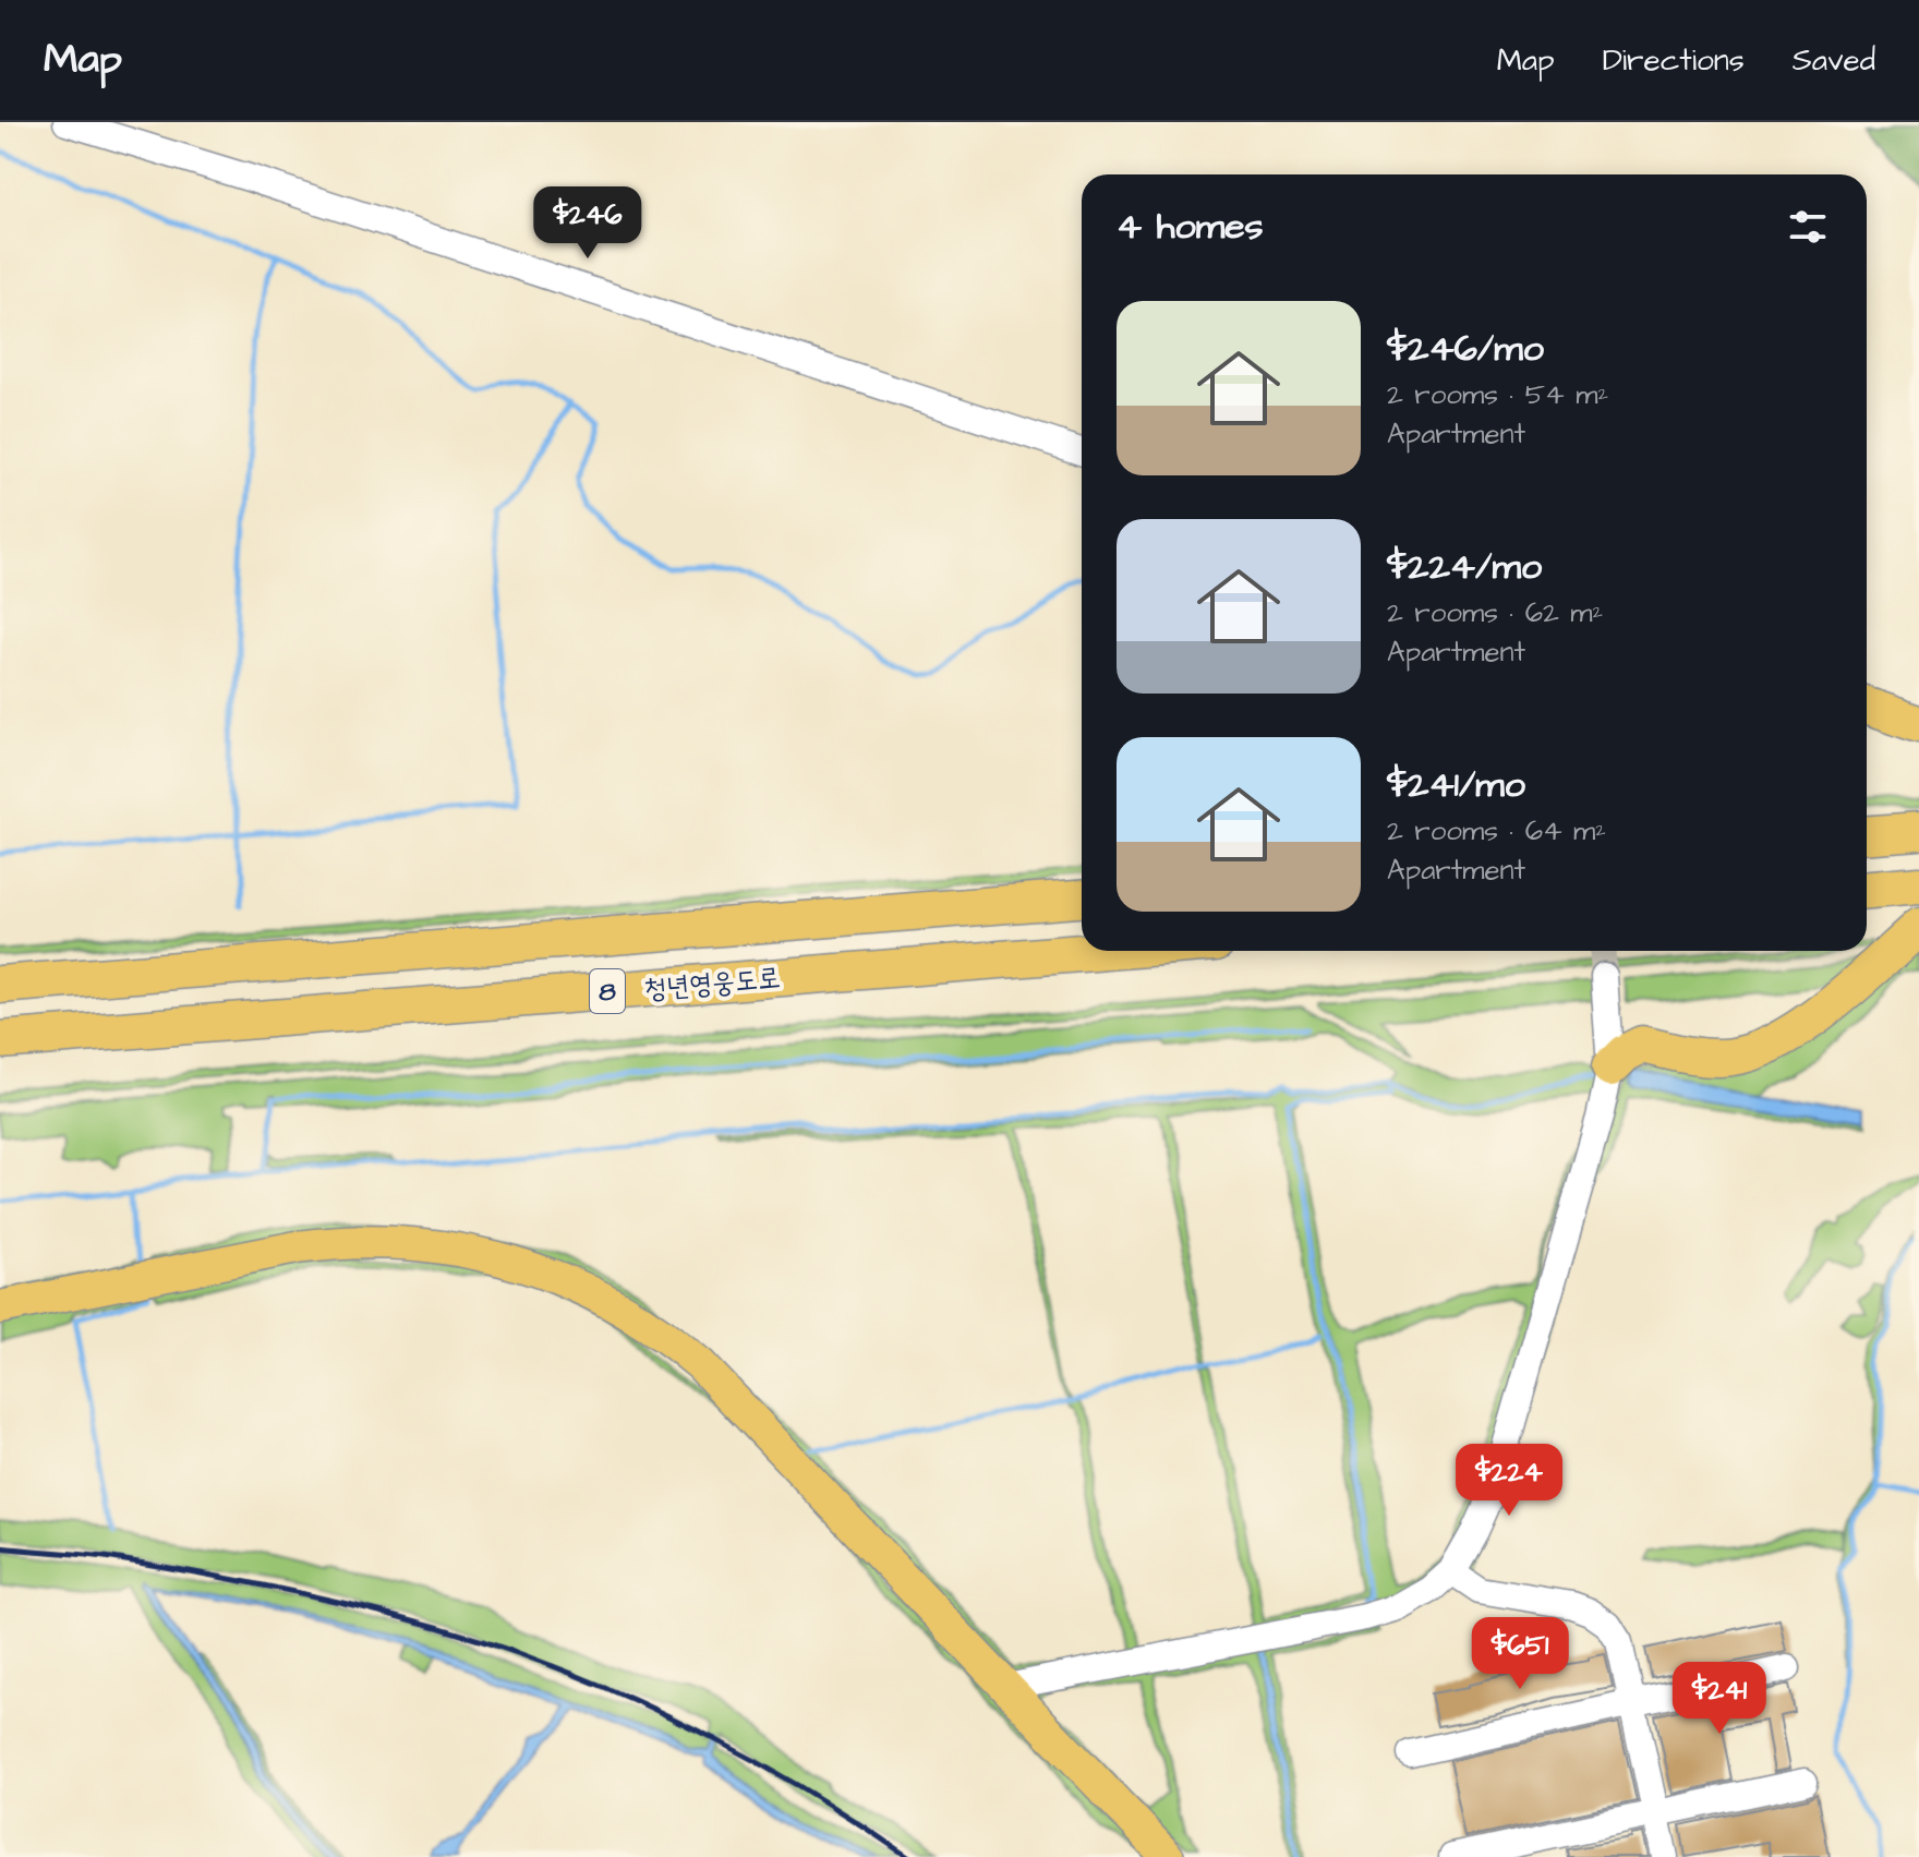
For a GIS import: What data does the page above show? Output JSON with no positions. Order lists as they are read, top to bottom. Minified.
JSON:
{"streets":{"highway":["청년영웅도로","8"]},"page":{"header":"Map","nav":["Map","Directions","Saved"],"heading":"4 homes","price":["$246","$224","$651","$241"],"list":[{"name":"$246/mo","note":"2 rooms · 54 m² · Apartment"},{"name":"$224/mo","note":"2 rooms · 62 m² · Apartment"},{"name":"$241/mo","note":"2 rooms · 64 m² · Apartment"}]}}
